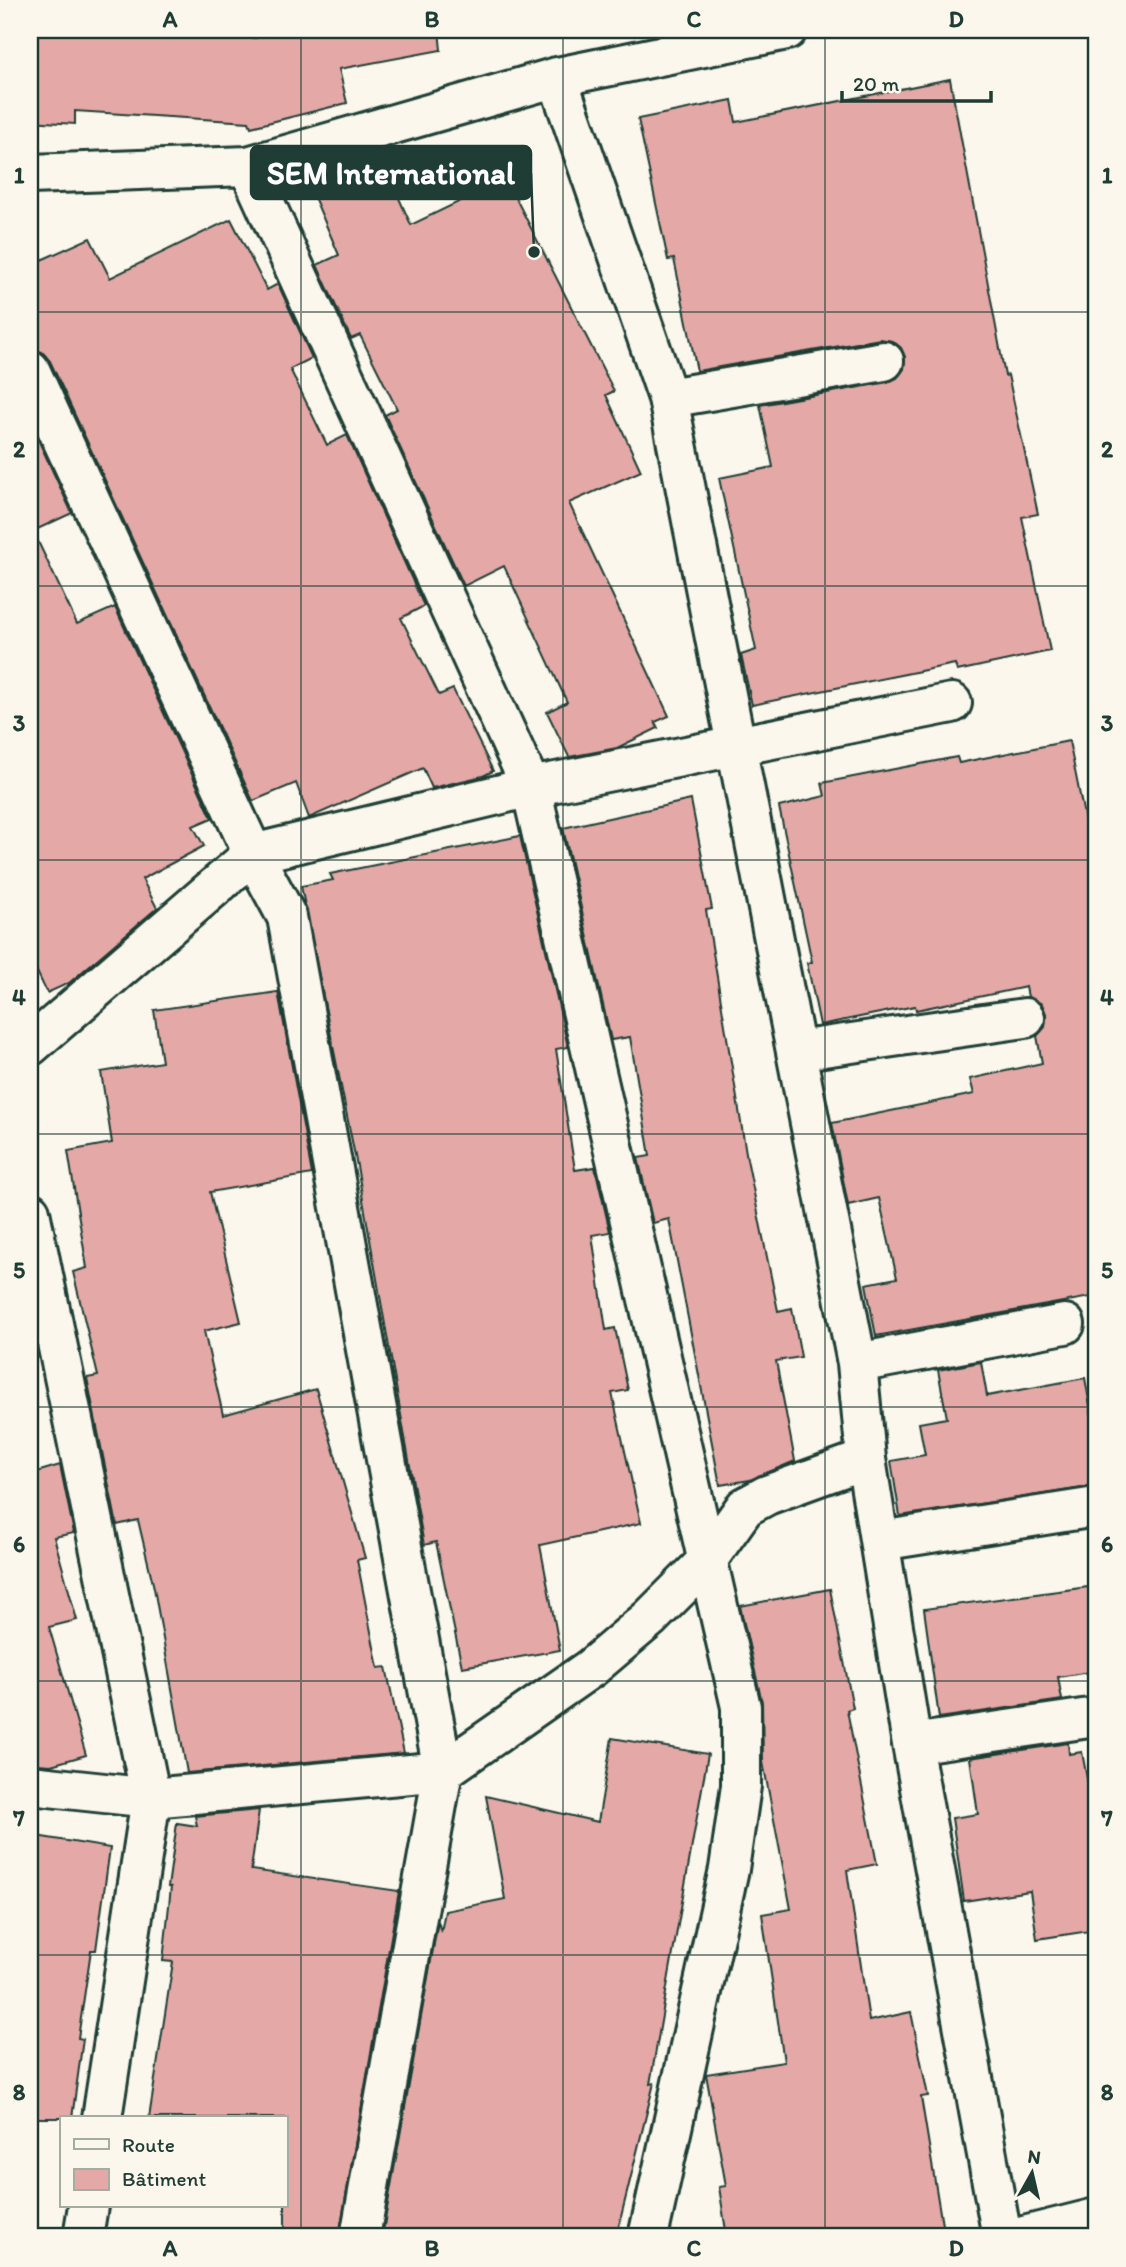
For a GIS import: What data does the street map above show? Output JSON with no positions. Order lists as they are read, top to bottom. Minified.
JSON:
{"places":["SEM International"],"legend":["Route","Bâtiment"],"scale_bar":"20 m","north":"top","grid":{"columns":["A","B","C","D"],"rows":["1","2","3","4","5","6","7","8"]}}
